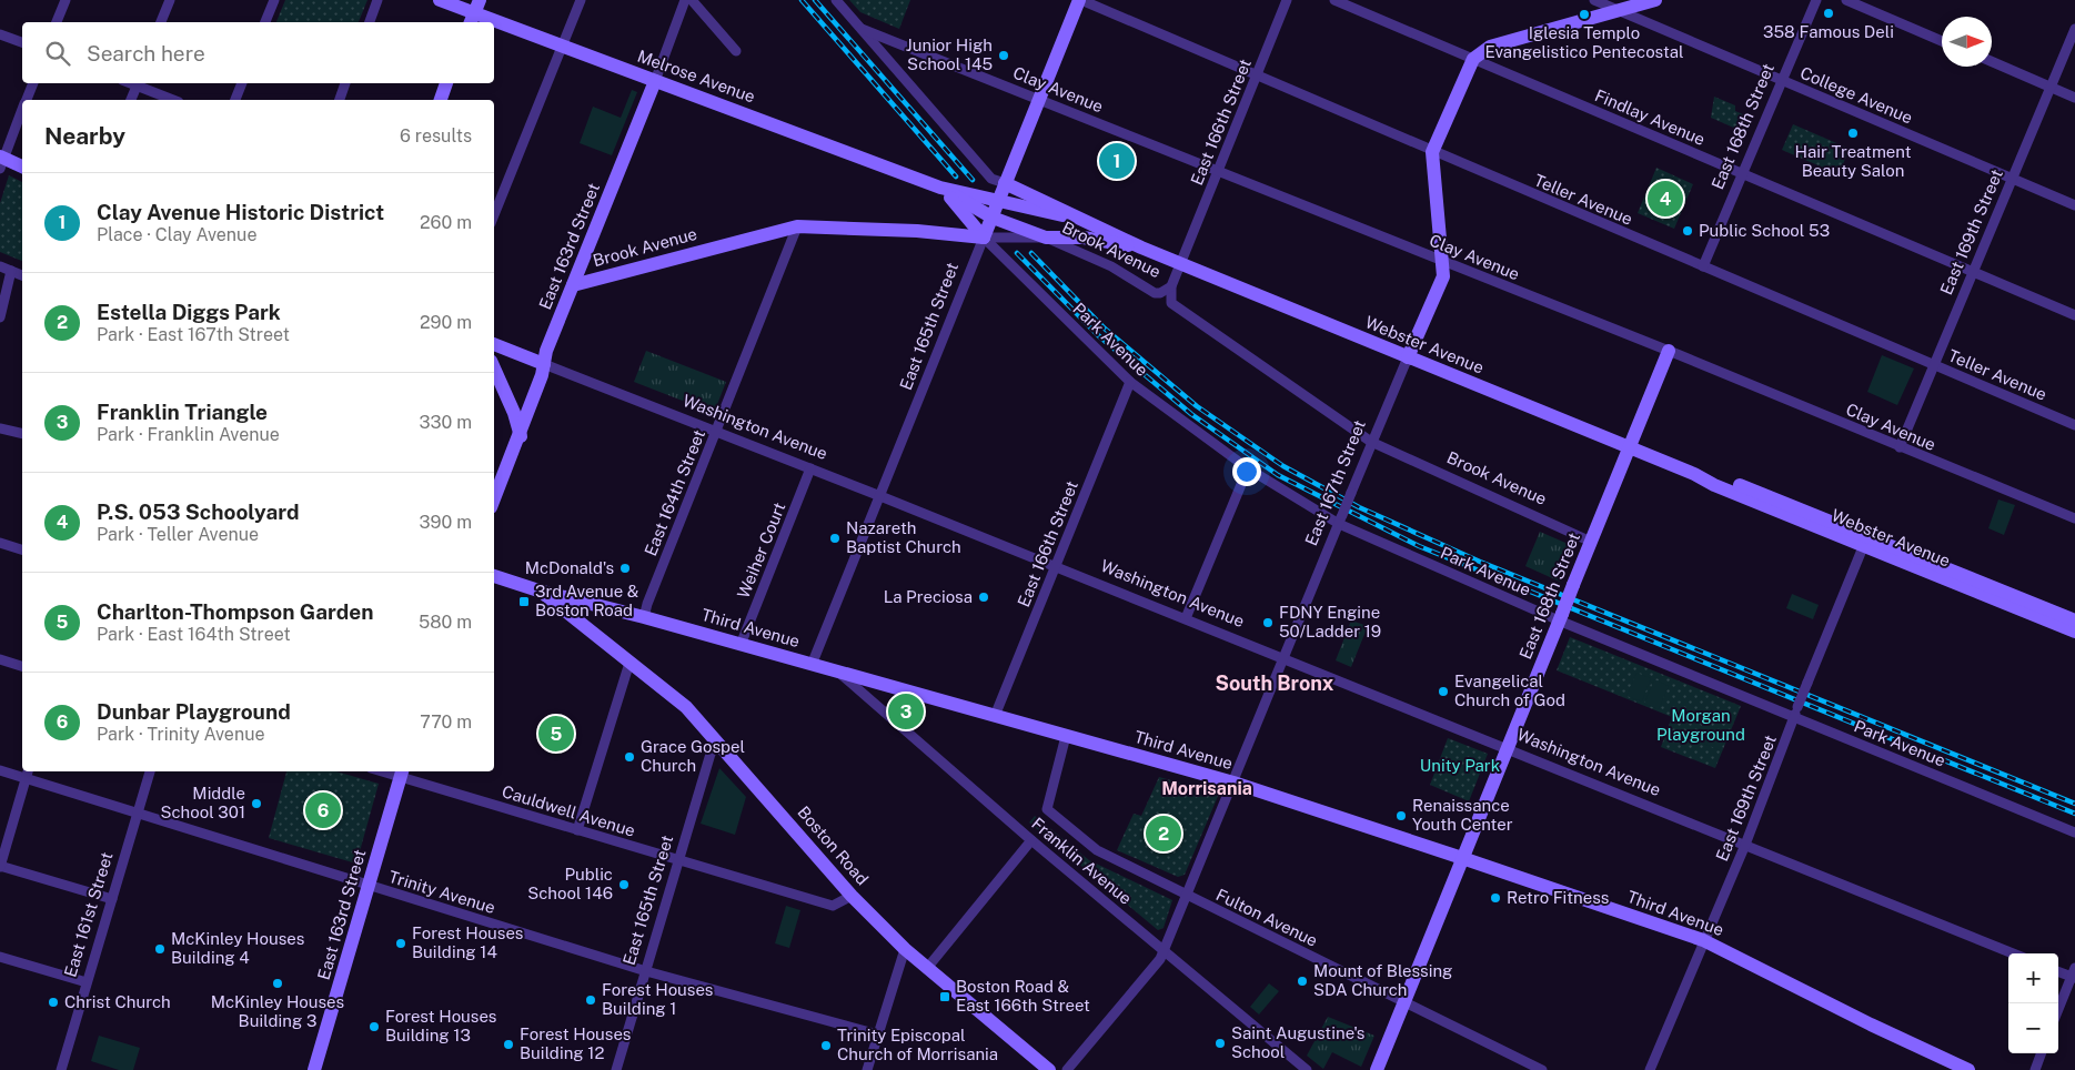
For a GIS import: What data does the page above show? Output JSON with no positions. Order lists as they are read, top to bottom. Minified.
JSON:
{"streets":{"main road":["Melrose Avenue","East 168th Street","East 163rd Street","Brook Avenue","East 165th Street","Webster Avenue","Washington Avenue","East 167th Street","Third Avenue","Boston Road"],"street":["Clay Avenue","College Avenue","Findlay Avenue","East 166th Street","Teller Avenue","East 169th Street","Park Avenue","East 164th Street","Weiher Court","Cauldwell Avenue","Franklin Avenue","Trinity Avenue","East 161st Street","Fulton Avenue"]},"crossings":[["Melrose Avenue","East 163rd Street"],["Melrose Avenue","East 165th Street"],["Melrose Avenue","Webster Avenue"],["Clay Avenue","East 166th Street"],["Clay Avenue","East 168th Street"],["Clay Avenue","East 169th Street"],["Clay Avenue","East 165th Street"],["Clay Avenue","East 167th Street"],["College Avenue","East 168th Street"],["College Avenue","East 169th Street"],["Findlay Avenue","East 168th Street"],["Findlay Avenue","East 169th Street"],["Findlay Avenue","East 167th Street"],["East 166th Street","Teller Avenue"],["East 166th Street","Brook Avenue"],["East 166th Street","Park Avenue"],["East 166th Street","Webster Avenue"],["East 166th Street","Washington Avenue"],["East 166th Street","Third Avenue"],["East 168th Street","Teller Avenue"],["East 168th Street","Brook Avenue"],["East 168th Street","Park Avenue"],["East 168th Street","Webster Avenue"],["East 168th Street","Washington Avenue"],["East 168th Street","Third Avenue"],["East 168th Street","Fulton Avenue"],["Teller Avenue","East 169th Street"],["Teller Avenue","East 165th Street"],["Teller Avenue","East 167th Street"],["East 169th Street","Park Avenue"],["East 169th Street","Webster Avenue"],["East 169th Street","Washington Avenue"],["East 169th Street","Third Avenue"],["East 163rd Street","Brook Avenue"],["East 163rd Street","Washington Avenue"],["East 163rd Street","Cauldwell Avenue"],["East 163rd Street","Trinity Avenue"],["Brook Avenue","East 165th Street"],["Brook Avenue","Park Avenue"],["Brook Avenue","Webster Avenue"],["Brook Avenue","East 167th Street"],["Brook Avenue","East 164th Street"],["East 165th Street","Park Avenue"],["East 165th Street","Webster Avenue"],["East 165th Street","Washington Avenue"],["East 165th Street","Third Avenue"],["East 165th Street","Cauldwell Avenue"],["East 165th Street","Boston Road"],["East 165th Street","Trinity Avenue"],["Park Avenue","East 167th Street"],["Webster Avenue","East 167th Street"],["Washington Avenue","East 167th Street"],["Washington Avenue","East 164th Street"],["Washington Avenue","Weiher Court"],["East 167th Street","Third Avenue"],["East 167th Street","Franklin Avenue"],["East 167th Street","Fulton Avenue"],["East 164th Street","Third Avenue"],["Weiher Court","Third Avenue"],["Third Avenue","Boston Road"],["Third Avenue","Franklin Avenue"],["Third Avenue","Fulton Avenue"],["Cauldwell Avenue","Boston Road"],["Trinity Avenue","East 161st Street"]],"districts":["South Bronx","Morrisania"],"parks":["Morgan Playground","Unity Park"],"places":{"other":["358 Famous Deli","Iglesia Templo Evangelistico Pentecostal","Junior High School 145","Hair Treatment Beauty Salon","Public School 53","Nazareth Baptist Church","McDonald's","La Preciosa","FDNY Engine 50/Ladder 19","Evangelical Church of God","Grace Gospel Church","Middle School 301","Renaissance Youth Center","Public School 146","Retro Fitness","Forest Houses Building 14","McKinley Houses Building 4","Mount of Blessing SDA Church","McKinley Houses Building 3","Forest Houses Building 1","Christ Church","Forest Houses Building 13","Saint Augustine's School","Forest Houses Building 12","Trinity Episcopal Church of Morrisania"],"transit":["3rd Avenue & Boston Road","Boston Road & East 166th Street"]},"north":"right","page":{"search":"Search here","heading":["Nearby","6 results"],"pins":["1","4","3","5","6","2"],"list":[{"mark":"1","name":"Clay Avenue Historic District","note":"Place · Clay Avenue","value":"260 m"},{"mark":"2","name":"Estella Diggs Park","note":"Park · East 167th Street","value":"290 m"},{"mark":"3","name":"Franklin Triangle","note":"Park · Franklin Avenue","value":"330 m"},{"mark":"4","name":"P.S. 053 Schoolyard","note":"Park · Teller Avenue","value":"390 m"},{"mark":"5","name":"Charlton-Thompson Garden","note":"Park · East 164th Street","value":"580 m"},{"mark":"6","name":"Dunbar Playground","note":"Park · Trinity Avenue","value":"770 m"}],"map_buttons":["+","−"]}}
